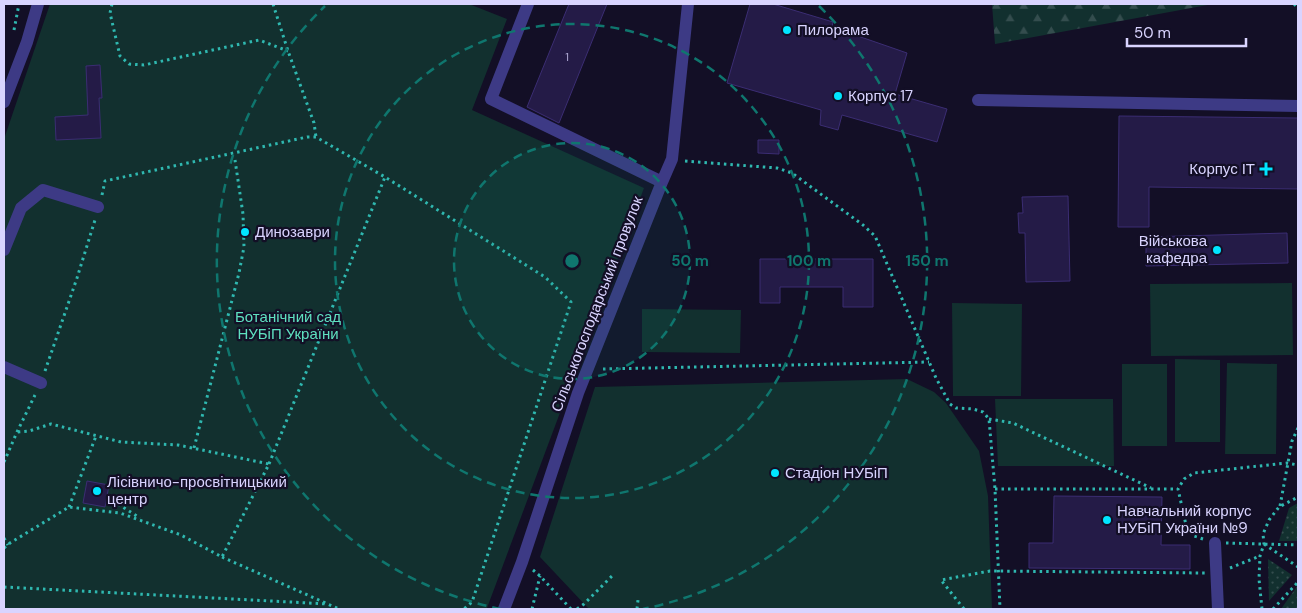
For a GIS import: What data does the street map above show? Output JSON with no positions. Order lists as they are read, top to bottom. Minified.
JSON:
{"streets":{"street":["Сільськогосподарський провулок"]},"parks":["Ботанічний сад НУБіП України"],"places":{"other":["Пилорама","Корпус 17","Динозаври","Військова кафедра","Стадіон НУБіП","Лісівничо-просвітницький центр","Навчальний корпус НУБіП України №9"],"health":["Корпус ІТ"]},"house_numbers":["1"],"scale_bar":"50 m","rings":["50 m","100 m","150 m"]}
